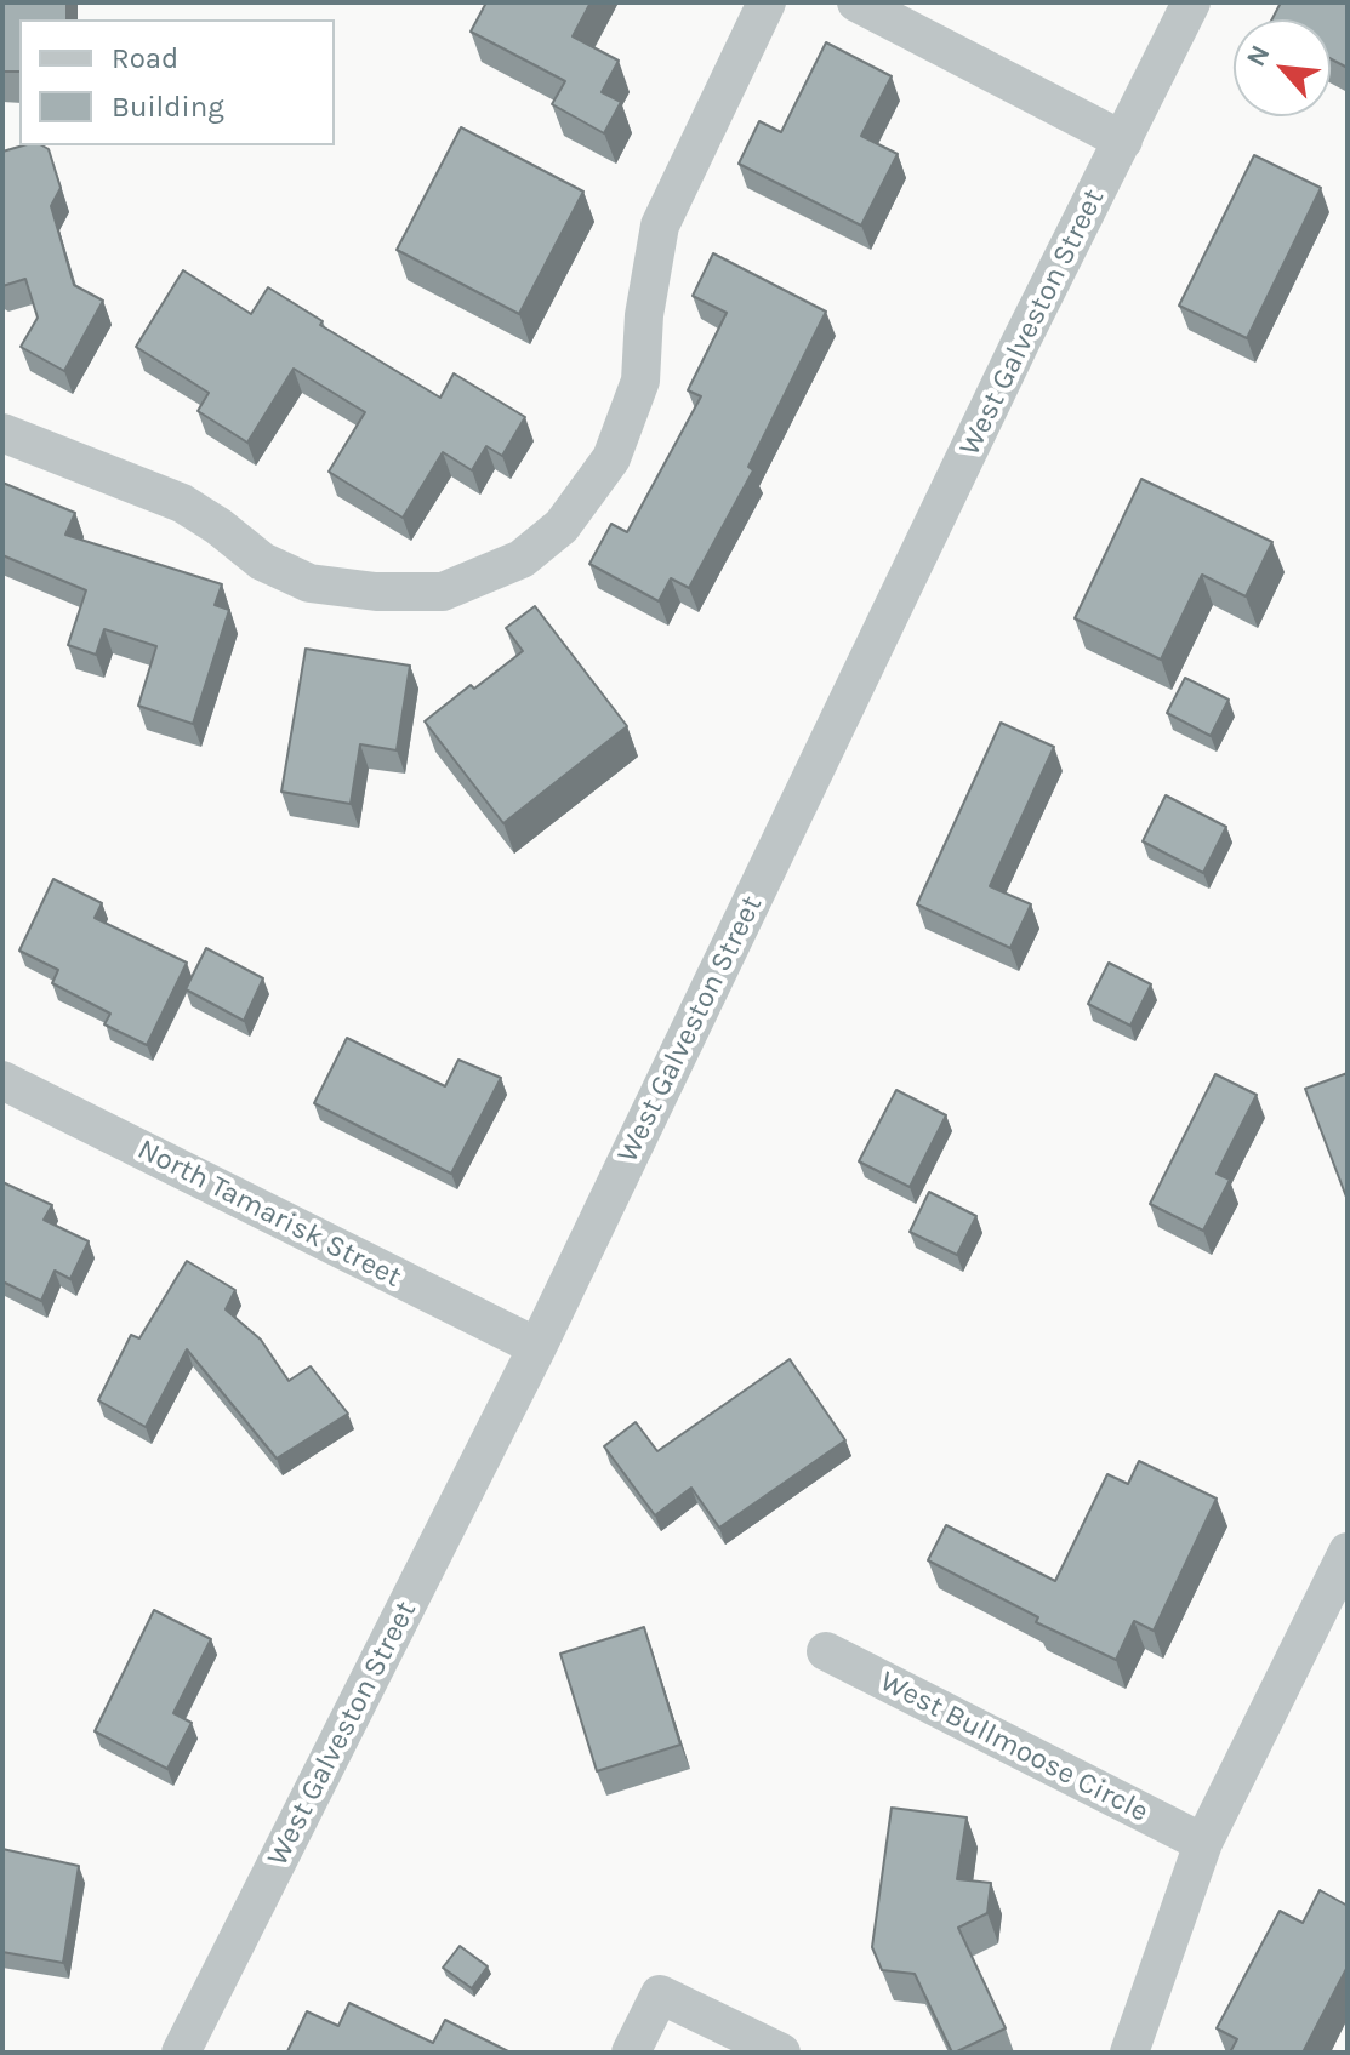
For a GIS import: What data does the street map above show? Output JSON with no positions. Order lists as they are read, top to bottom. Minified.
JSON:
{"streets":{"street":["West Galveston Street","North Tamarisk Street","West Bullmoose Circle"]},"crossings":[["West Galveston Street","North Tamarisk Street"]],"legend":["Road","Building"],"north":"top left"}
